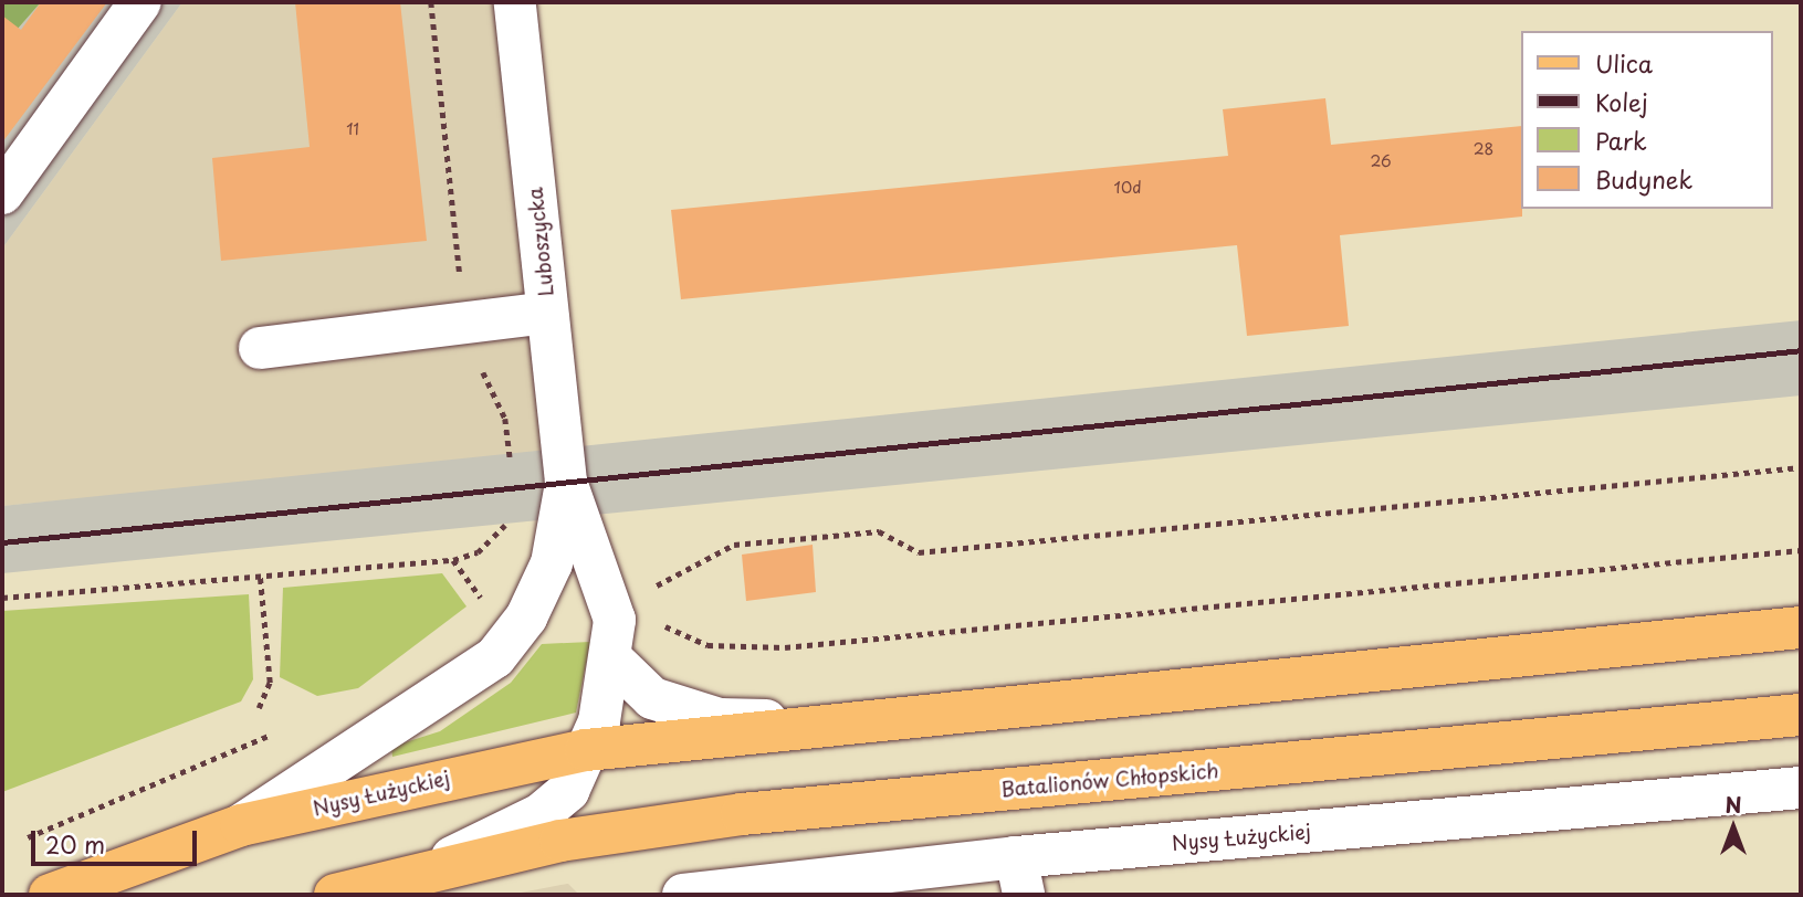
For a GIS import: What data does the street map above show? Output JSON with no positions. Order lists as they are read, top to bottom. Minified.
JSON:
{"streets":{"main road":["Batalionów Chłopskich","Nysy Łużyckiej"],"street":["Luboszycka"]},"house_numbers":["11","28","26","10d"],"legend":["Ulica","Kolej","Park","Budynek"],"scale_bar":"20 m","north":"top"}
